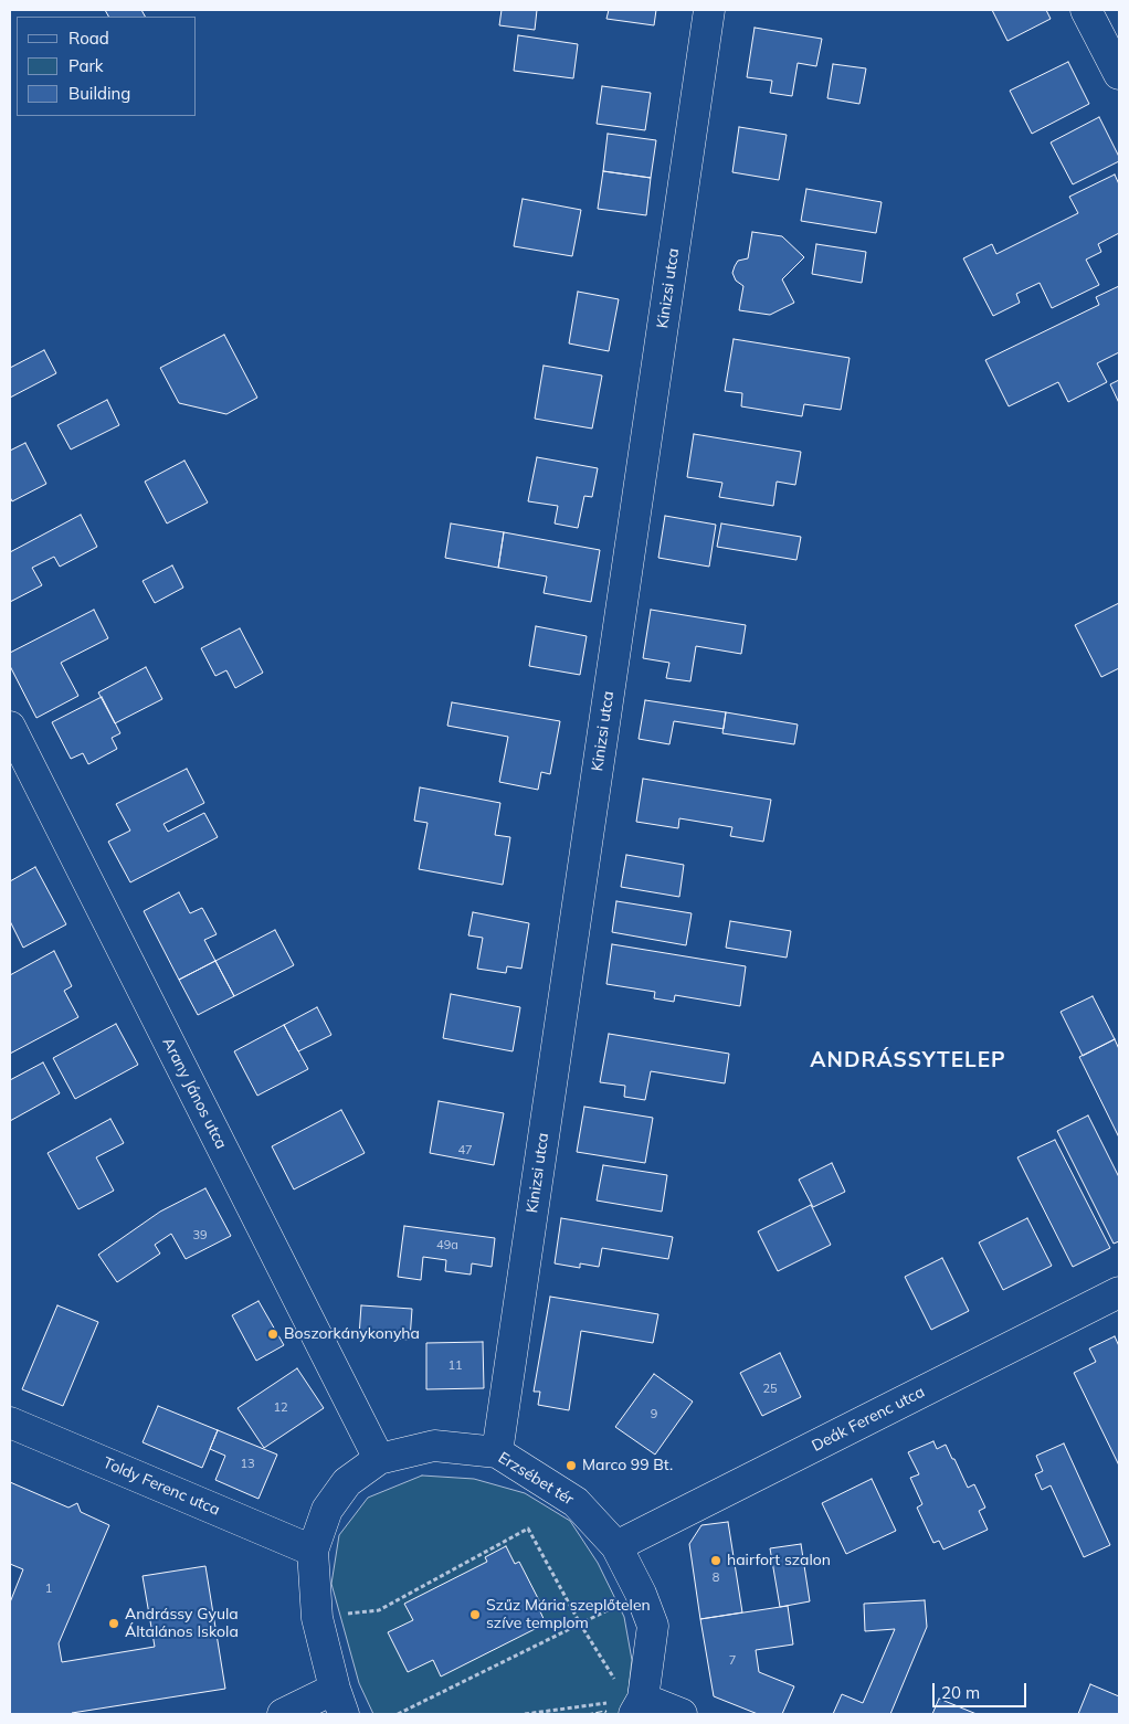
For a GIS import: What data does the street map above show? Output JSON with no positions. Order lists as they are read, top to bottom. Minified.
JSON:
{"streets":{"street":["Kinizsi utca","Arany János utca","Deák Ferenc utca","Erzsébet tér","Toldy Ferenc utca"]},"crossings":[["Kinizsi utca","Erzsébet tér"],["Arany János utca","Erzsébet tér"],["Deák Ferenc utca","Erzsébet tér"],["Erzsébet tér","Toldy Ferenc utca"]],"districts":["ANDRÁSSYTELEP"],"places":["Boszorkánykonyha","Marco 99 Bt.","hairfort szalon","Szűz Mária szeplőtelen szíve templom","Andrássy Gyula Általános Iskola"],"house_numbers":["47","39","49a","11","25","12","9","13","8","1","7"],"legend":["Road","Park","Building"],"scale_bar":"20 m"}
